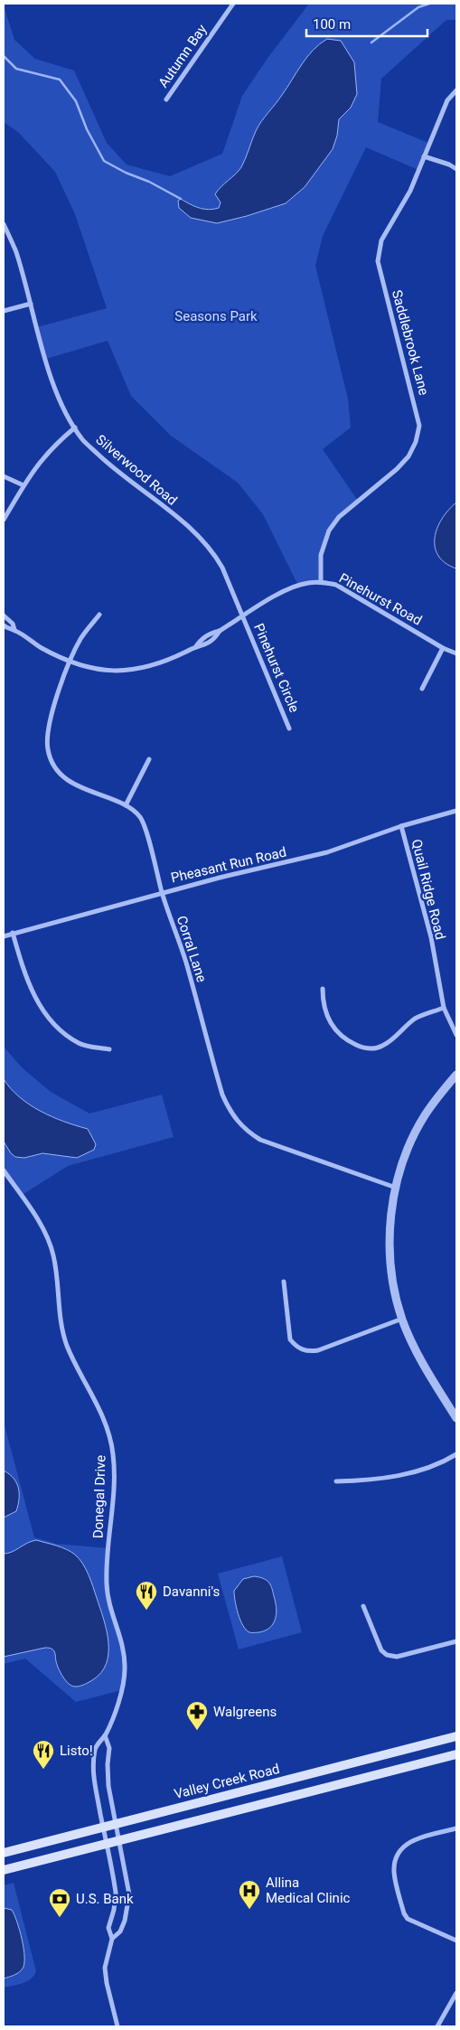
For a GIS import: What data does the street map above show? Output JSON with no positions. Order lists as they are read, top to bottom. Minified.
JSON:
{"streets":{"main road":["Valley Creek Road"],"street":["Autumn Bay","Saddlebrook Lane","Silverwood Road","Pinehurst Road","Pinehurst Circle","Pheasant Run Road","Quail Ridge Road","Corral Lane","Donegal Drive"]},"crossings":[["Saddlebrook Lane","Pinehurst Road"],["Silverwood Road","Pinehurst Road"],["Silverwood Road","Pinehurst Circle"],["Pinehurst Road","Pinehurst Circle"],["Pinehurst Road","Corral Lane"],["Pheasant Run Road","Quail Ridge Road"],["Pheasant Run Road","Corral Lane"],["Donegal Drive","Valley Creek Road"]],"parks":["Seasons Park"],"places":{"restaurant":["Davanni's","Listo!"],"pharmacy":["Walgreens"],"hospital":["Allina Medical Clinic"],"bank":["U.S. Bank"]},"scale_bar":"100 m"}
